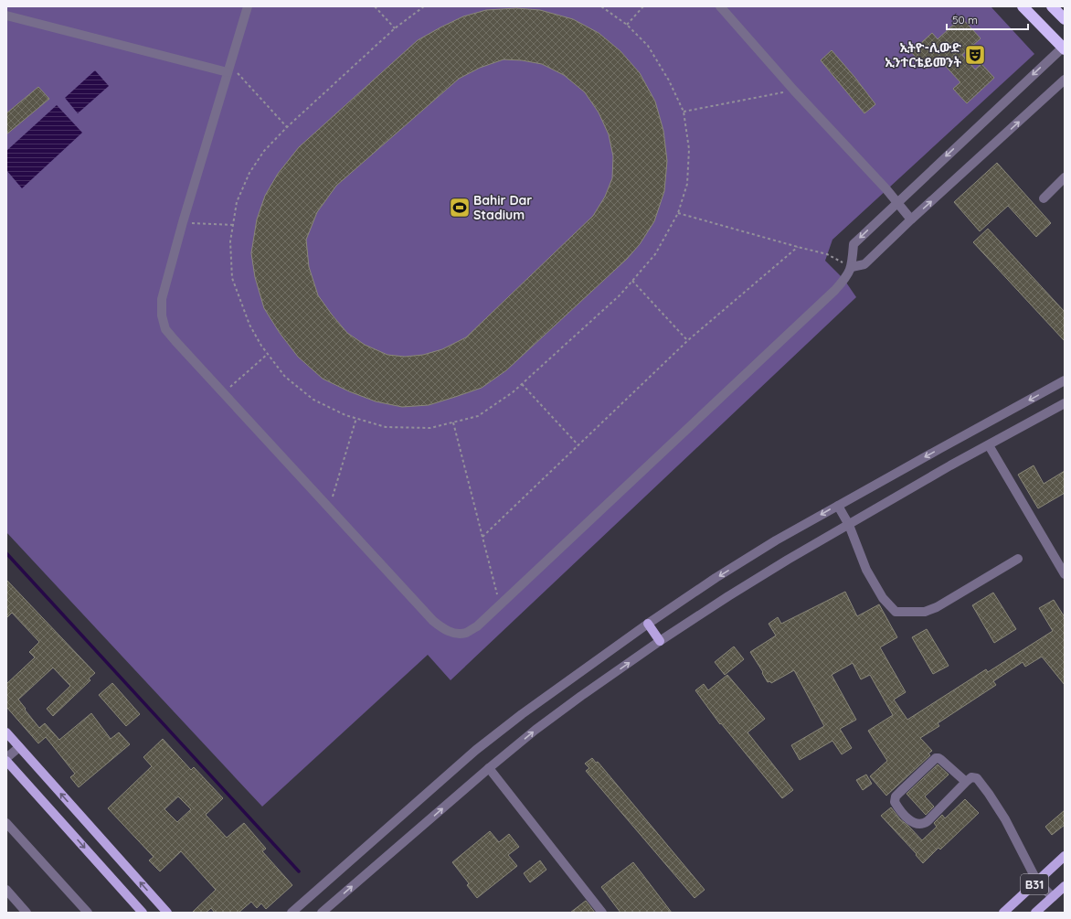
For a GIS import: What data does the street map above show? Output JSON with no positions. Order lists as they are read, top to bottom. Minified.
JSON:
{"streets":{"main road":["B31"]},"places":{"theatre":["ኢትዮ-ሊውድ ኢንተርቴይመንት"],"sports":["Bahir Dar Stadium"]},"scale_bar":"50 m"}
